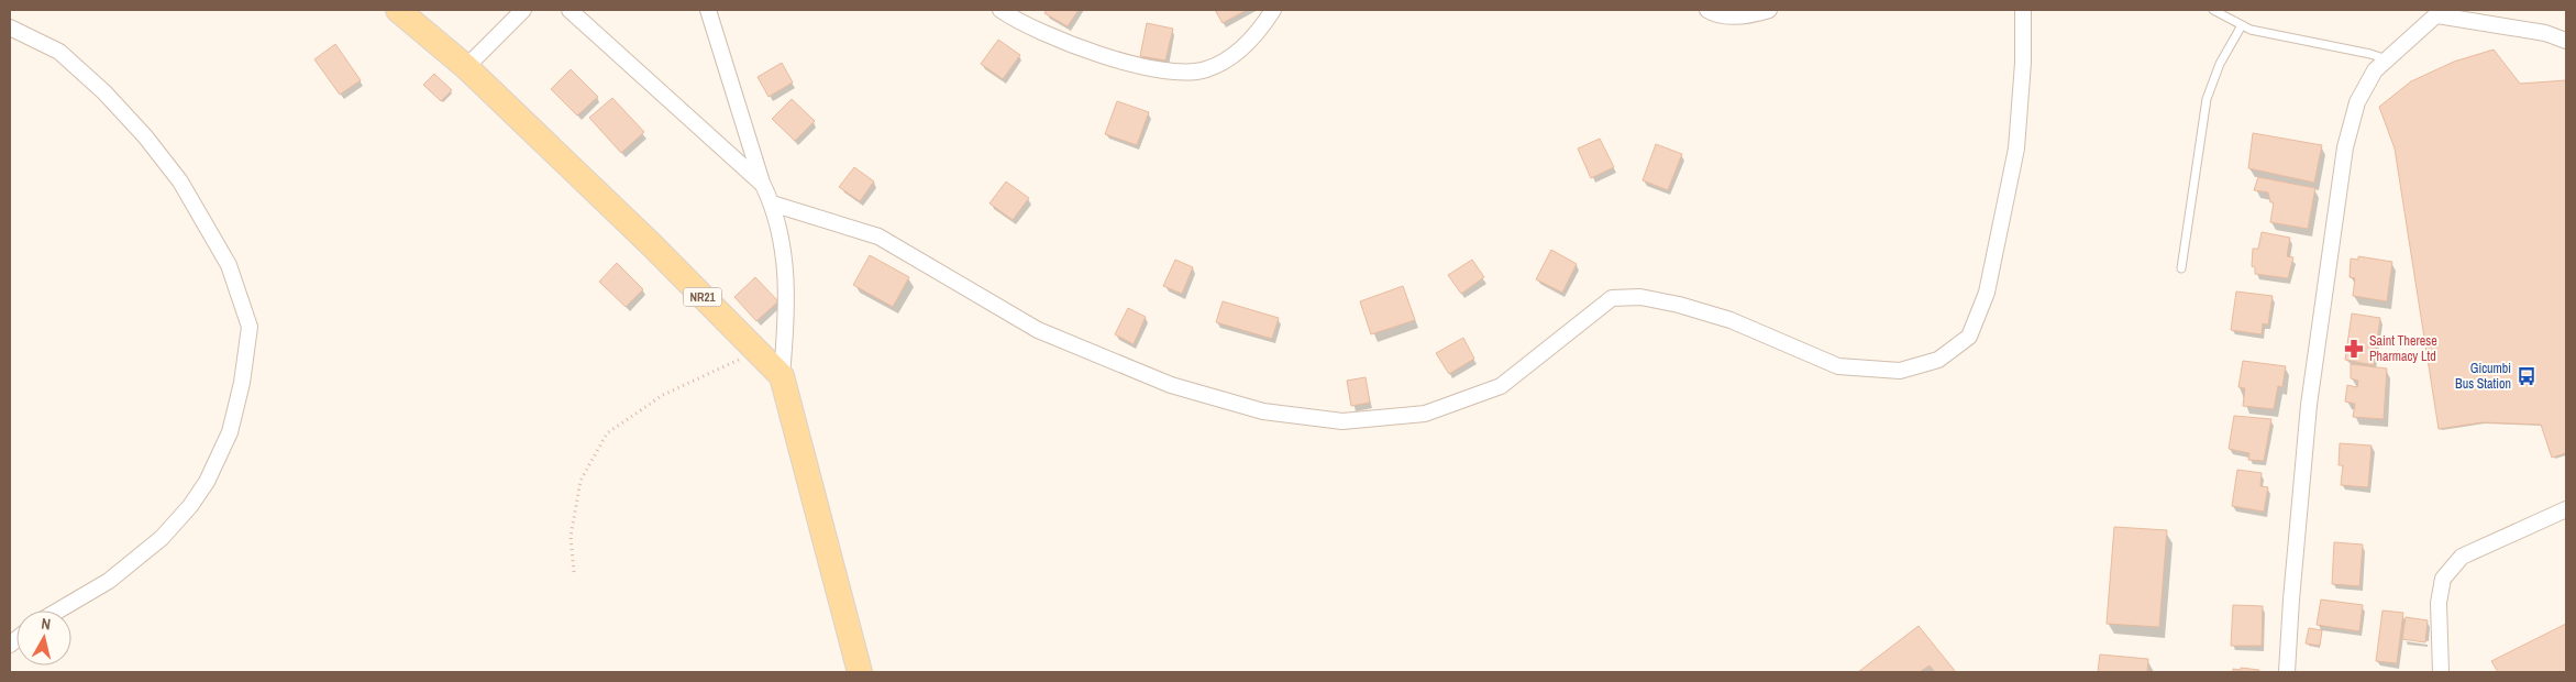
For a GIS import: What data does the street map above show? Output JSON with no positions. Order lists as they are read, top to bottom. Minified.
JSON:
{"streets":{"main road":["NR21"]},"places":{"pharmacy":["Saint Therese Pharmacy Ltd"],"bus stop":["Gicumbi Bus Station"]},"north":"top"}
